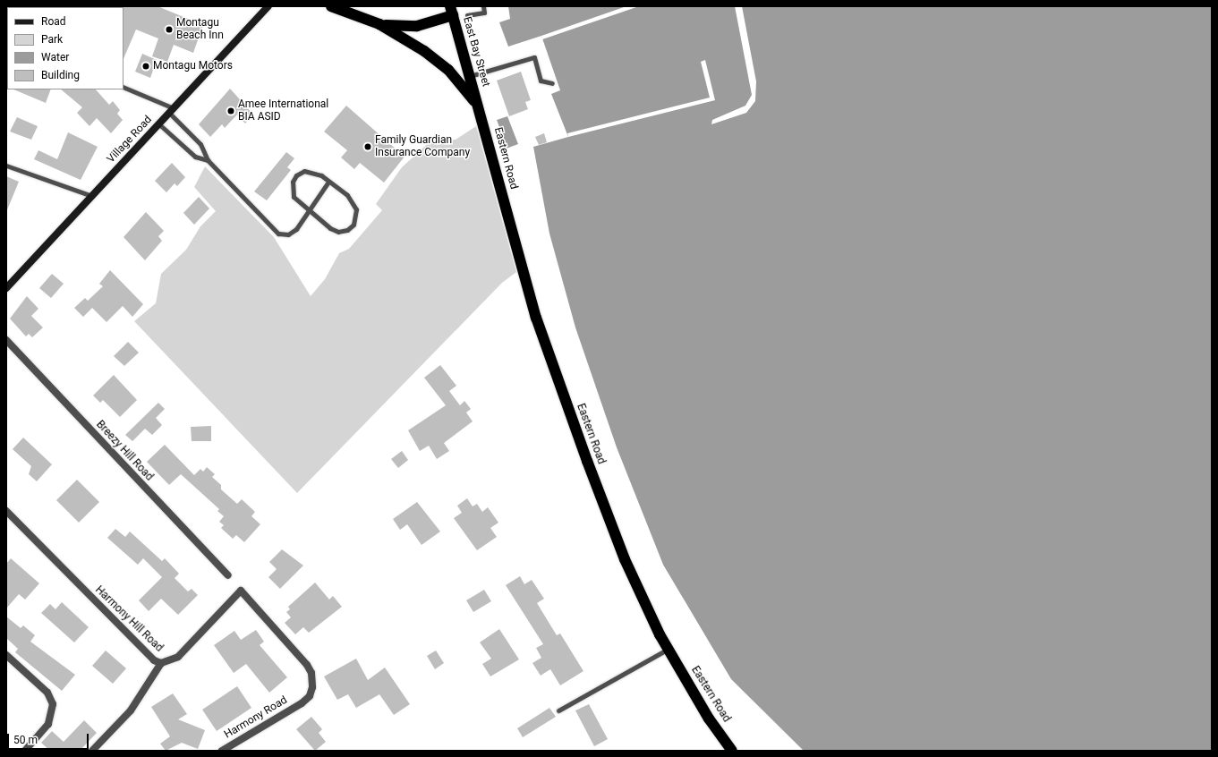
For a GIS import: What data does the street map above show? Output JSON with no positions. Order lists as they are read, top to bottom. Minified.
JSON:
{"streets":{"highway":["East Bay Street","Eastern Road"],"main road":["Village Road"],"street":["Breezy Hill Road","Harmony Hill Road","Harmony Road"]},"crossings":[["East Bay Street","Eastern Road"],["Harmony Hill Road","Harmony Road"]],"places":["Montagu Beach Inn","Montagu Motors","Amee International BIA ASID","Family Guardian Insurance Company"],"legend":["Road","Park","Water","Building"],"scale_bar":"50 m"}
